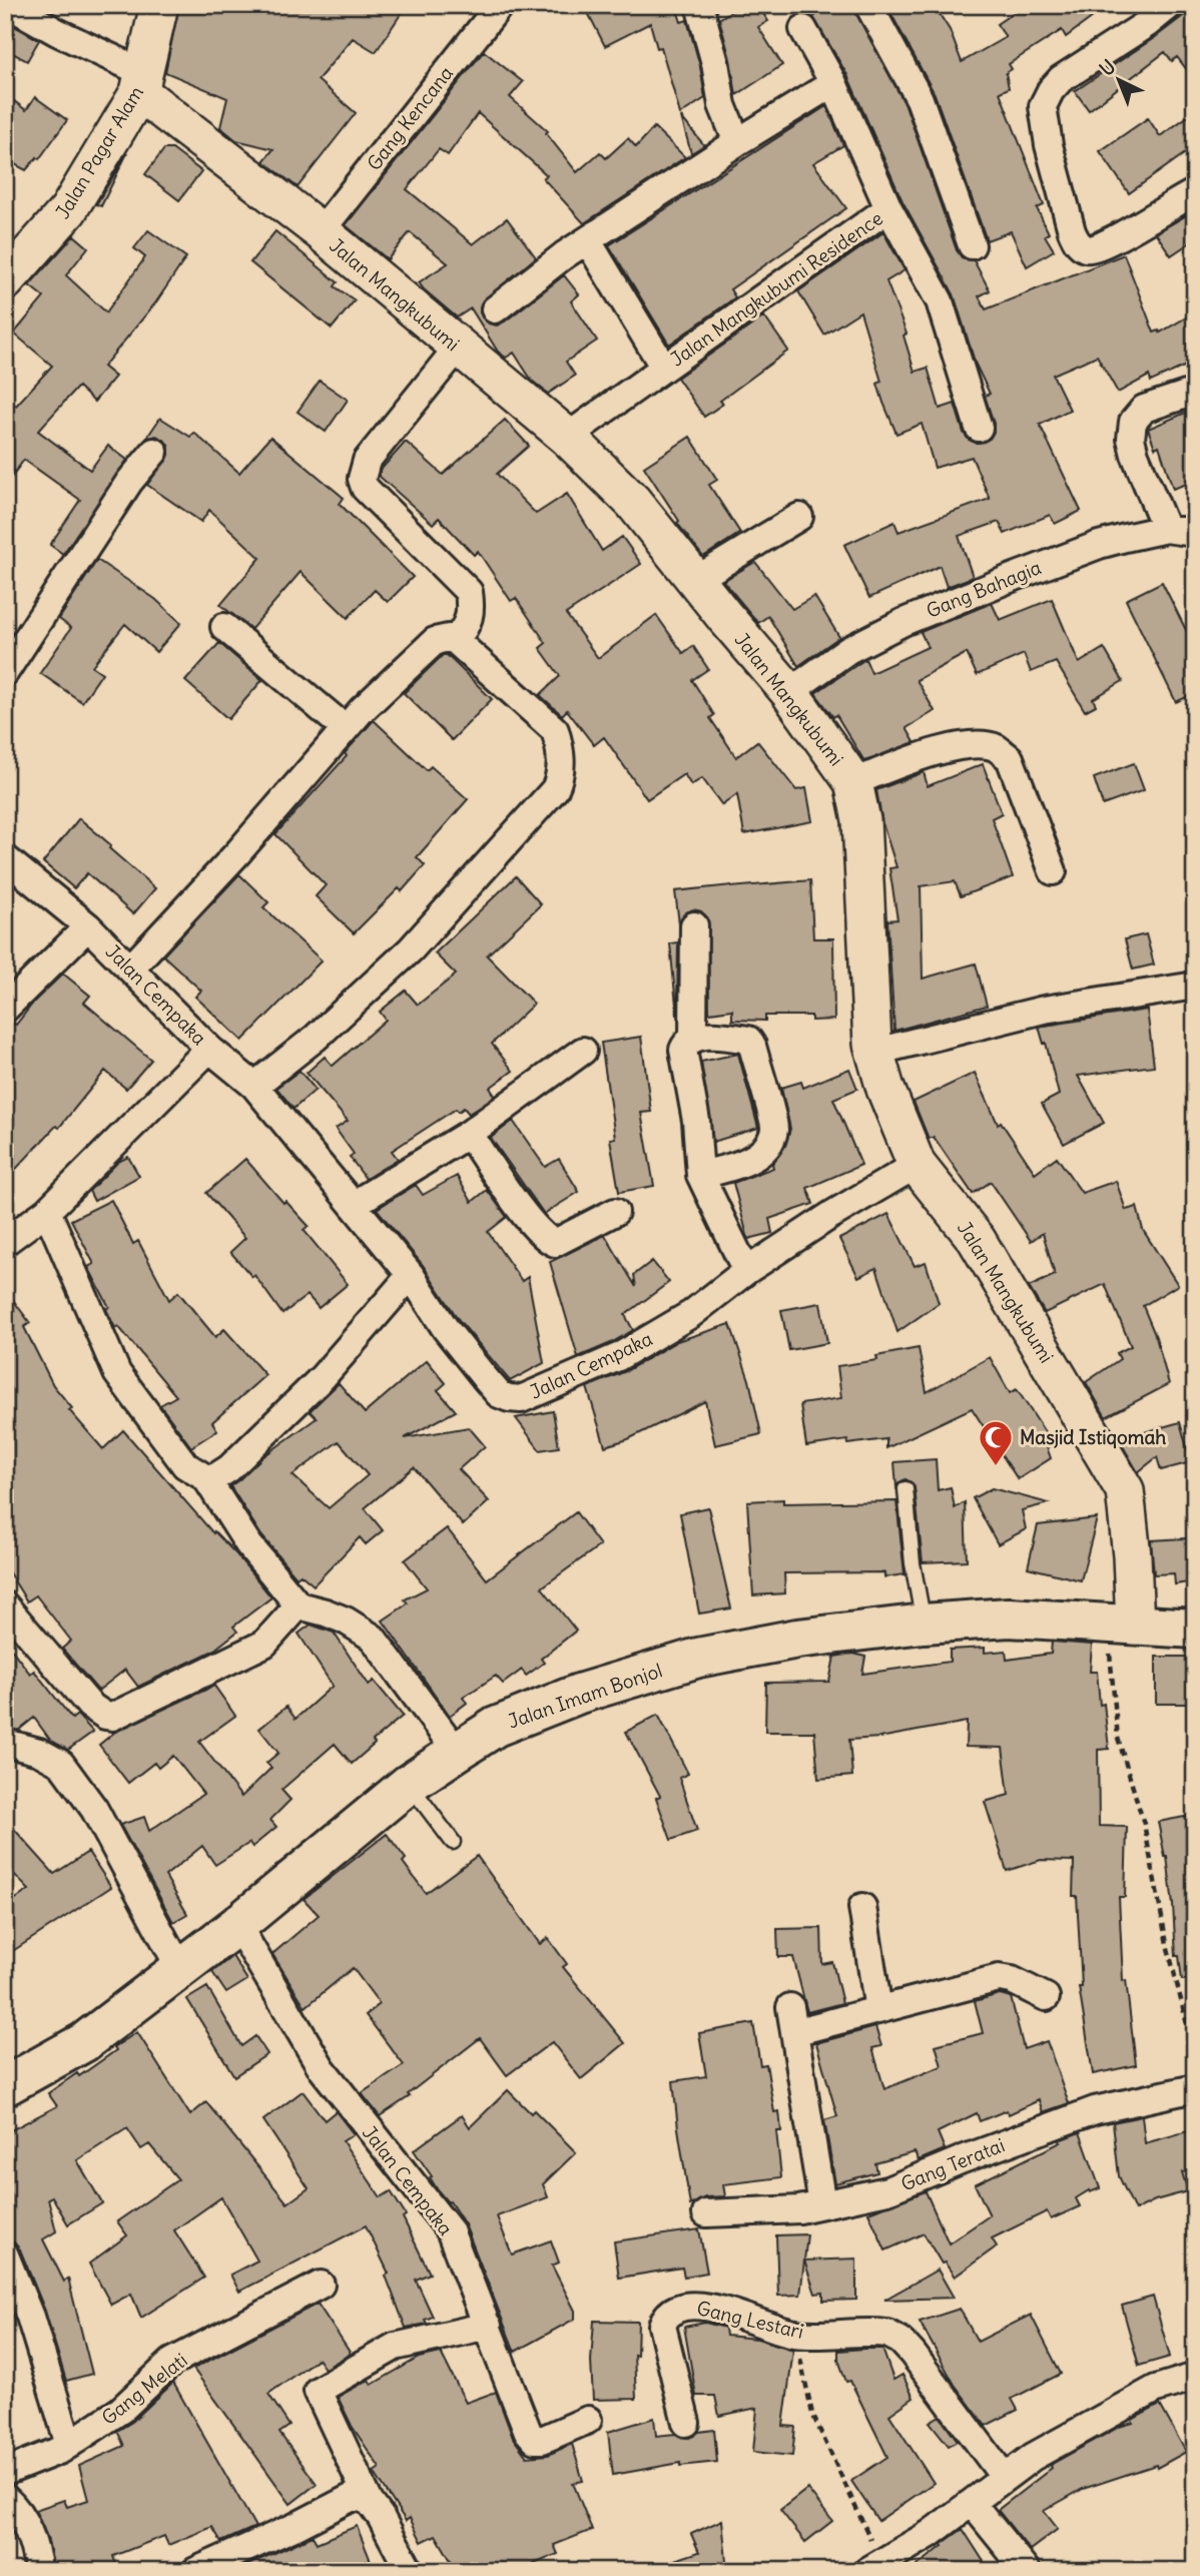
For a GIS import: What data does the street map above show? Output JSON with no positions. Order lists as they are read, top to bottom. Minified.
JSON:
{"streets":{"highway":["Jalan Imam Bonjol"],"street":["Gang Kencana","Jalan Pagar Alam","Jalan Mangkubumi Residence","Jalan Mangkubumi","Gang Bahagia","Jalan Cempaka","Gang Teratai","Gang Lestari","Gang Melati"]},"crossings":[["Gang Kencana","Jalan Mangkubumi"],["Jalan Pagar Alam","Jalan Mangkubumi"],["Jalan Mangkubumi Residence","Jalan Mangkubumi"],["Jalan Mangkubumi","Gang Bahagia"],["Jalan Mangkubumi","Jalan Cempaka"],["Jalan Mangkubumi","Jalan Imam Bonjol"],["Jalan Cempaka","Jalan Imam Bonjol"]],"places":{"mosque":["Masjid Istiqomah"]},"north":"top left"}
